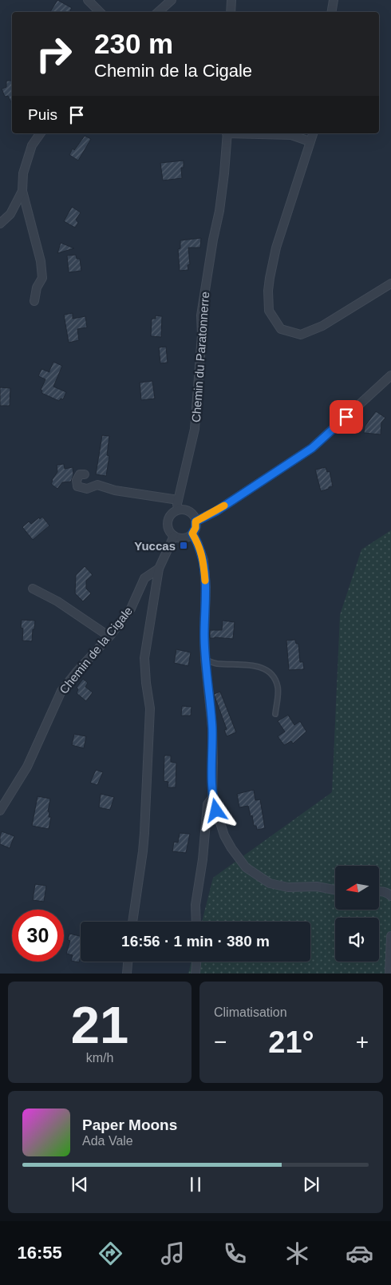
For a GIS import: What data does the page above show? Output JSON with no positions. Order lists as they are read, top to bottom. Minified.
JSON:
{"streets":{"street":["Chemin du Paratonnerre","Chemin de la Cigale"]},"places":{"transit":["Yuccas"]},"north":"left","page":{"turn":["230 m","Chemin de la Cigale"],"then":"Puis","limit":"30","trip":"16:56 · 1 min · 380 m","tile":[["21","km/h"],"Climatisation"],"heat":["−","21°","+"],"song":["Paper Moons","Ada Vale"],"tabs":"16:55"}}
